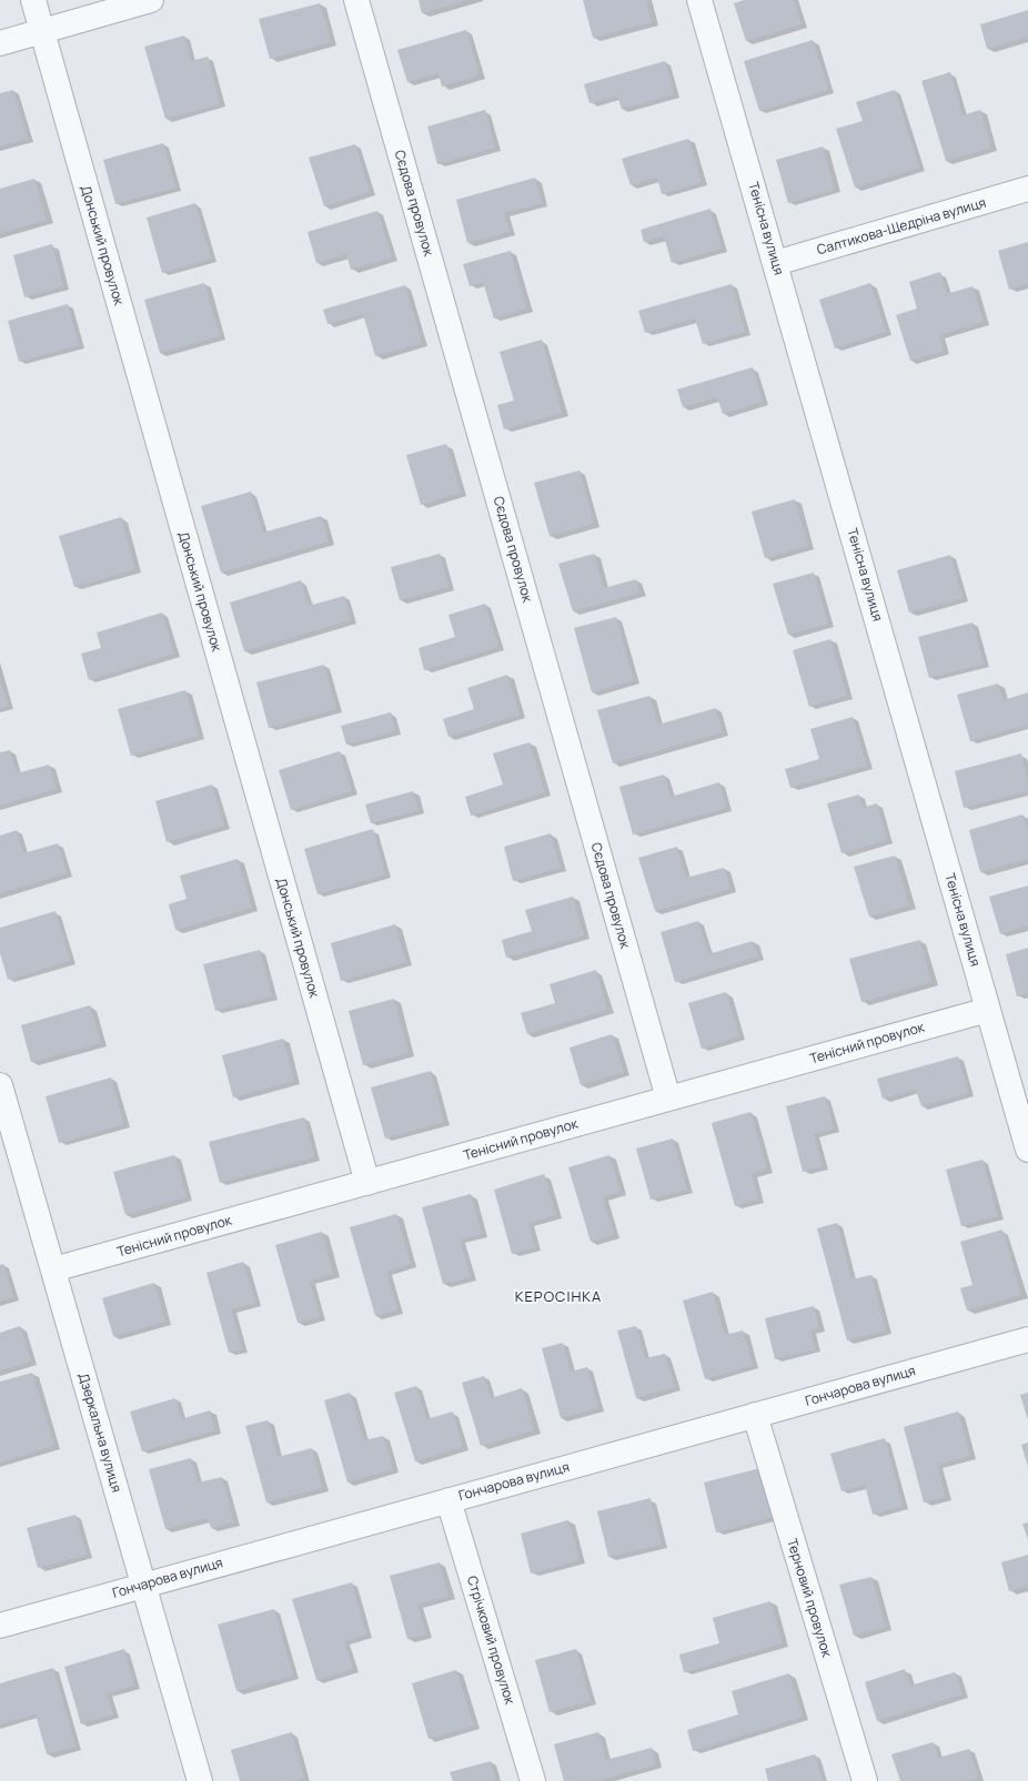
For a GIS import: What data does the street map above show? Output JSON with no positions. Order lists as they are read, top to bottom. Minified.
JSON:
{"streets":{"street":["Сєдова провулок","Салтикова-Щедріна вулиця","Тенісна вулиця","Донський провулок","Тенісний провулок","Гончарова вулиця","Дзеркальна вулиця","Терновий провулок","Стрічковий провулок"]},"crossings":[["Сєдова провулок","Тенісний провулок"],["Салтикова-Щедріна вулиця","Тенісна вулиця"],["Тенісна вулиця","Тенісний провулок"],["Донський провулок","Тенісний провулок"],["Тенісний провулок","Дзеркальна вулиця"],["Гончарова вулиця","Дзеркальна вулиця"],["Гончарова вулиця","Терновий провулок"],["Гончарова вулиця","Стрічковий провулок"]],"districts":["КЕРОСІНКА"]}
